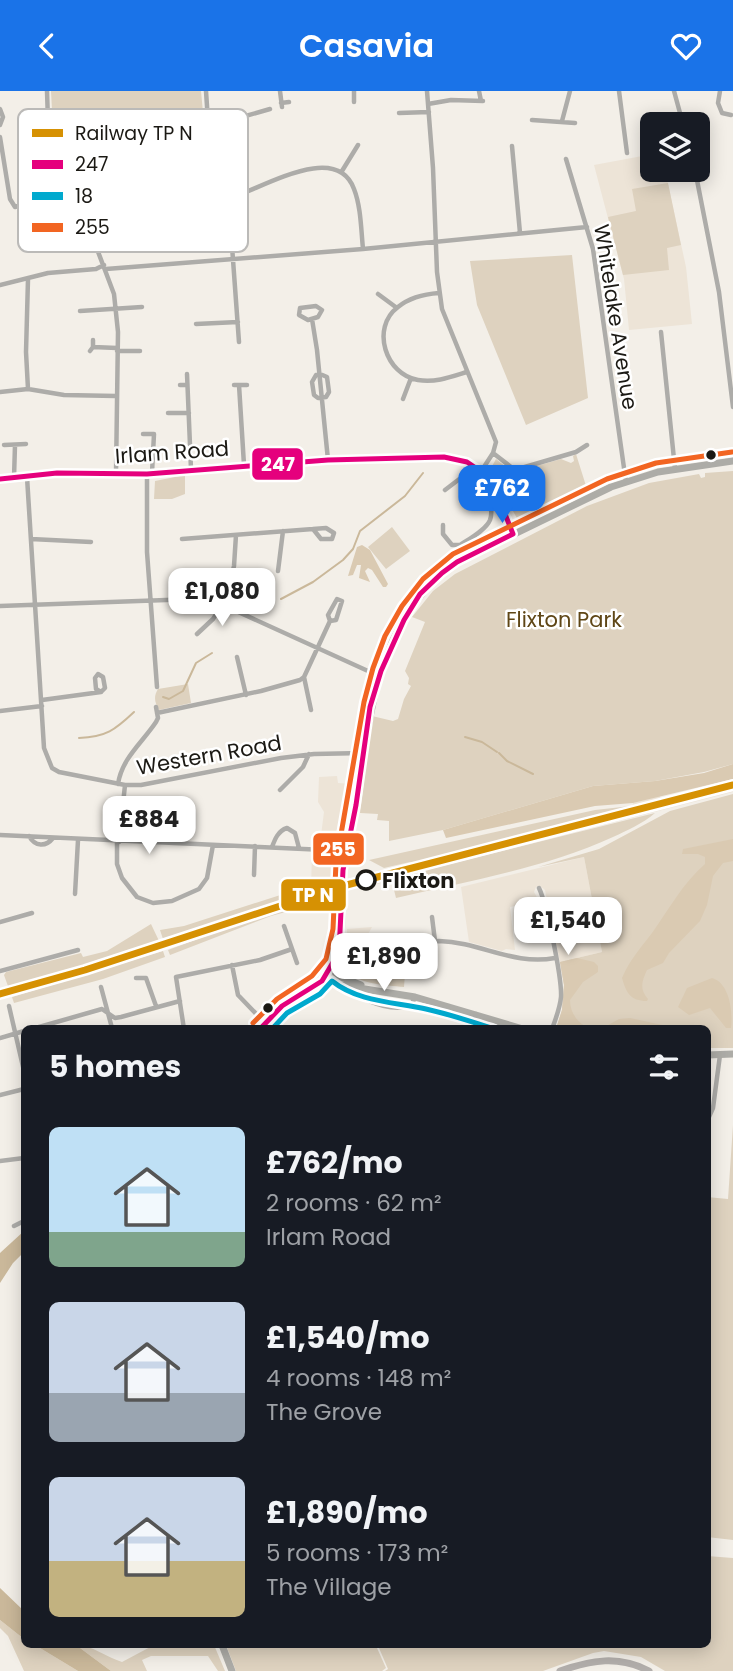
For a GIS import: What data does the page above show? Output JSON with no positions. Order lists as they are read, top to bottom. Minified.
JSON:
{"streets":{"street":["Whitelake Avenue","Irlam Road","Western Road"]},"parks":["Flixton Park"],"places":["Flixton"],"lines":["transit line 255","transit line 247","transit line 18"],"legend":["Railway TP N","247","18","255"],"page":{"header":"Casavia","price":["£762","£1,080","£884","£1,540","£1,890"],"heading":"5 homes","list":[{"name":"£762/mo","note":"2 rooms · 62 m² · Irlam Road"},{"name":"£1,540/mo","note":"4 rooms · 148 m² · The Grove"},{"name":"£1,890/mo","note":"5 rooms · 173 m² · The Village"}]}}
